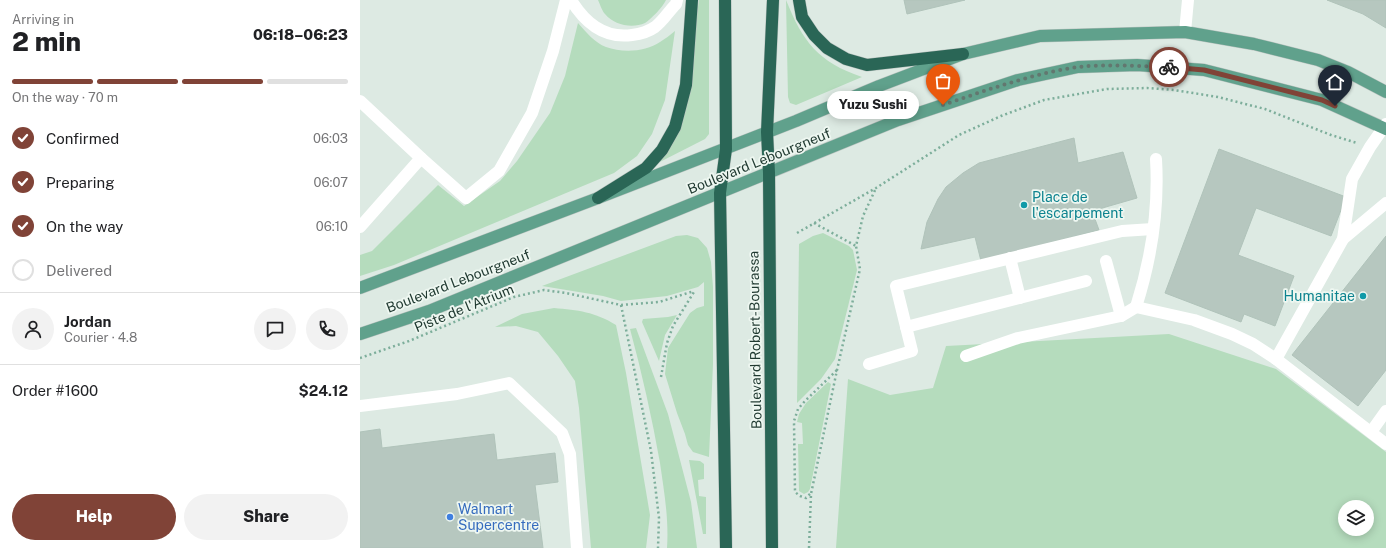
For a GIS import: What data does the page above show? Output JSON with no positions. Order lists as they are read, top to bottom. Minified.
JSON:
{"streets":{"highway":["Boulevard Robert-Bourassa"],"main road":["Boulevard Lebourgneuf"],"path":["Piste de l'Atrium"]},"crossings":[["Boulevard Lebourgneuf","Boulevard Robert-Bourassa"]],"places":["Yuzu Sushi","Place de l'escarpement","Humanitae","Walmart Supercentre"],"page":{"heading":["2 min","Arriving in","06:18–06:23"],"panel":["Jordan","Courier · 4.8","Order #1600","$24.12"],"bar":"On the way · 70 m","bubble":"Yuzu Sushi","list":[["Confirmed","06:03"],["Preparing","06:07"],["On the way","06:10"],"Delivered"],"buttons":["Help","Share"]}}
